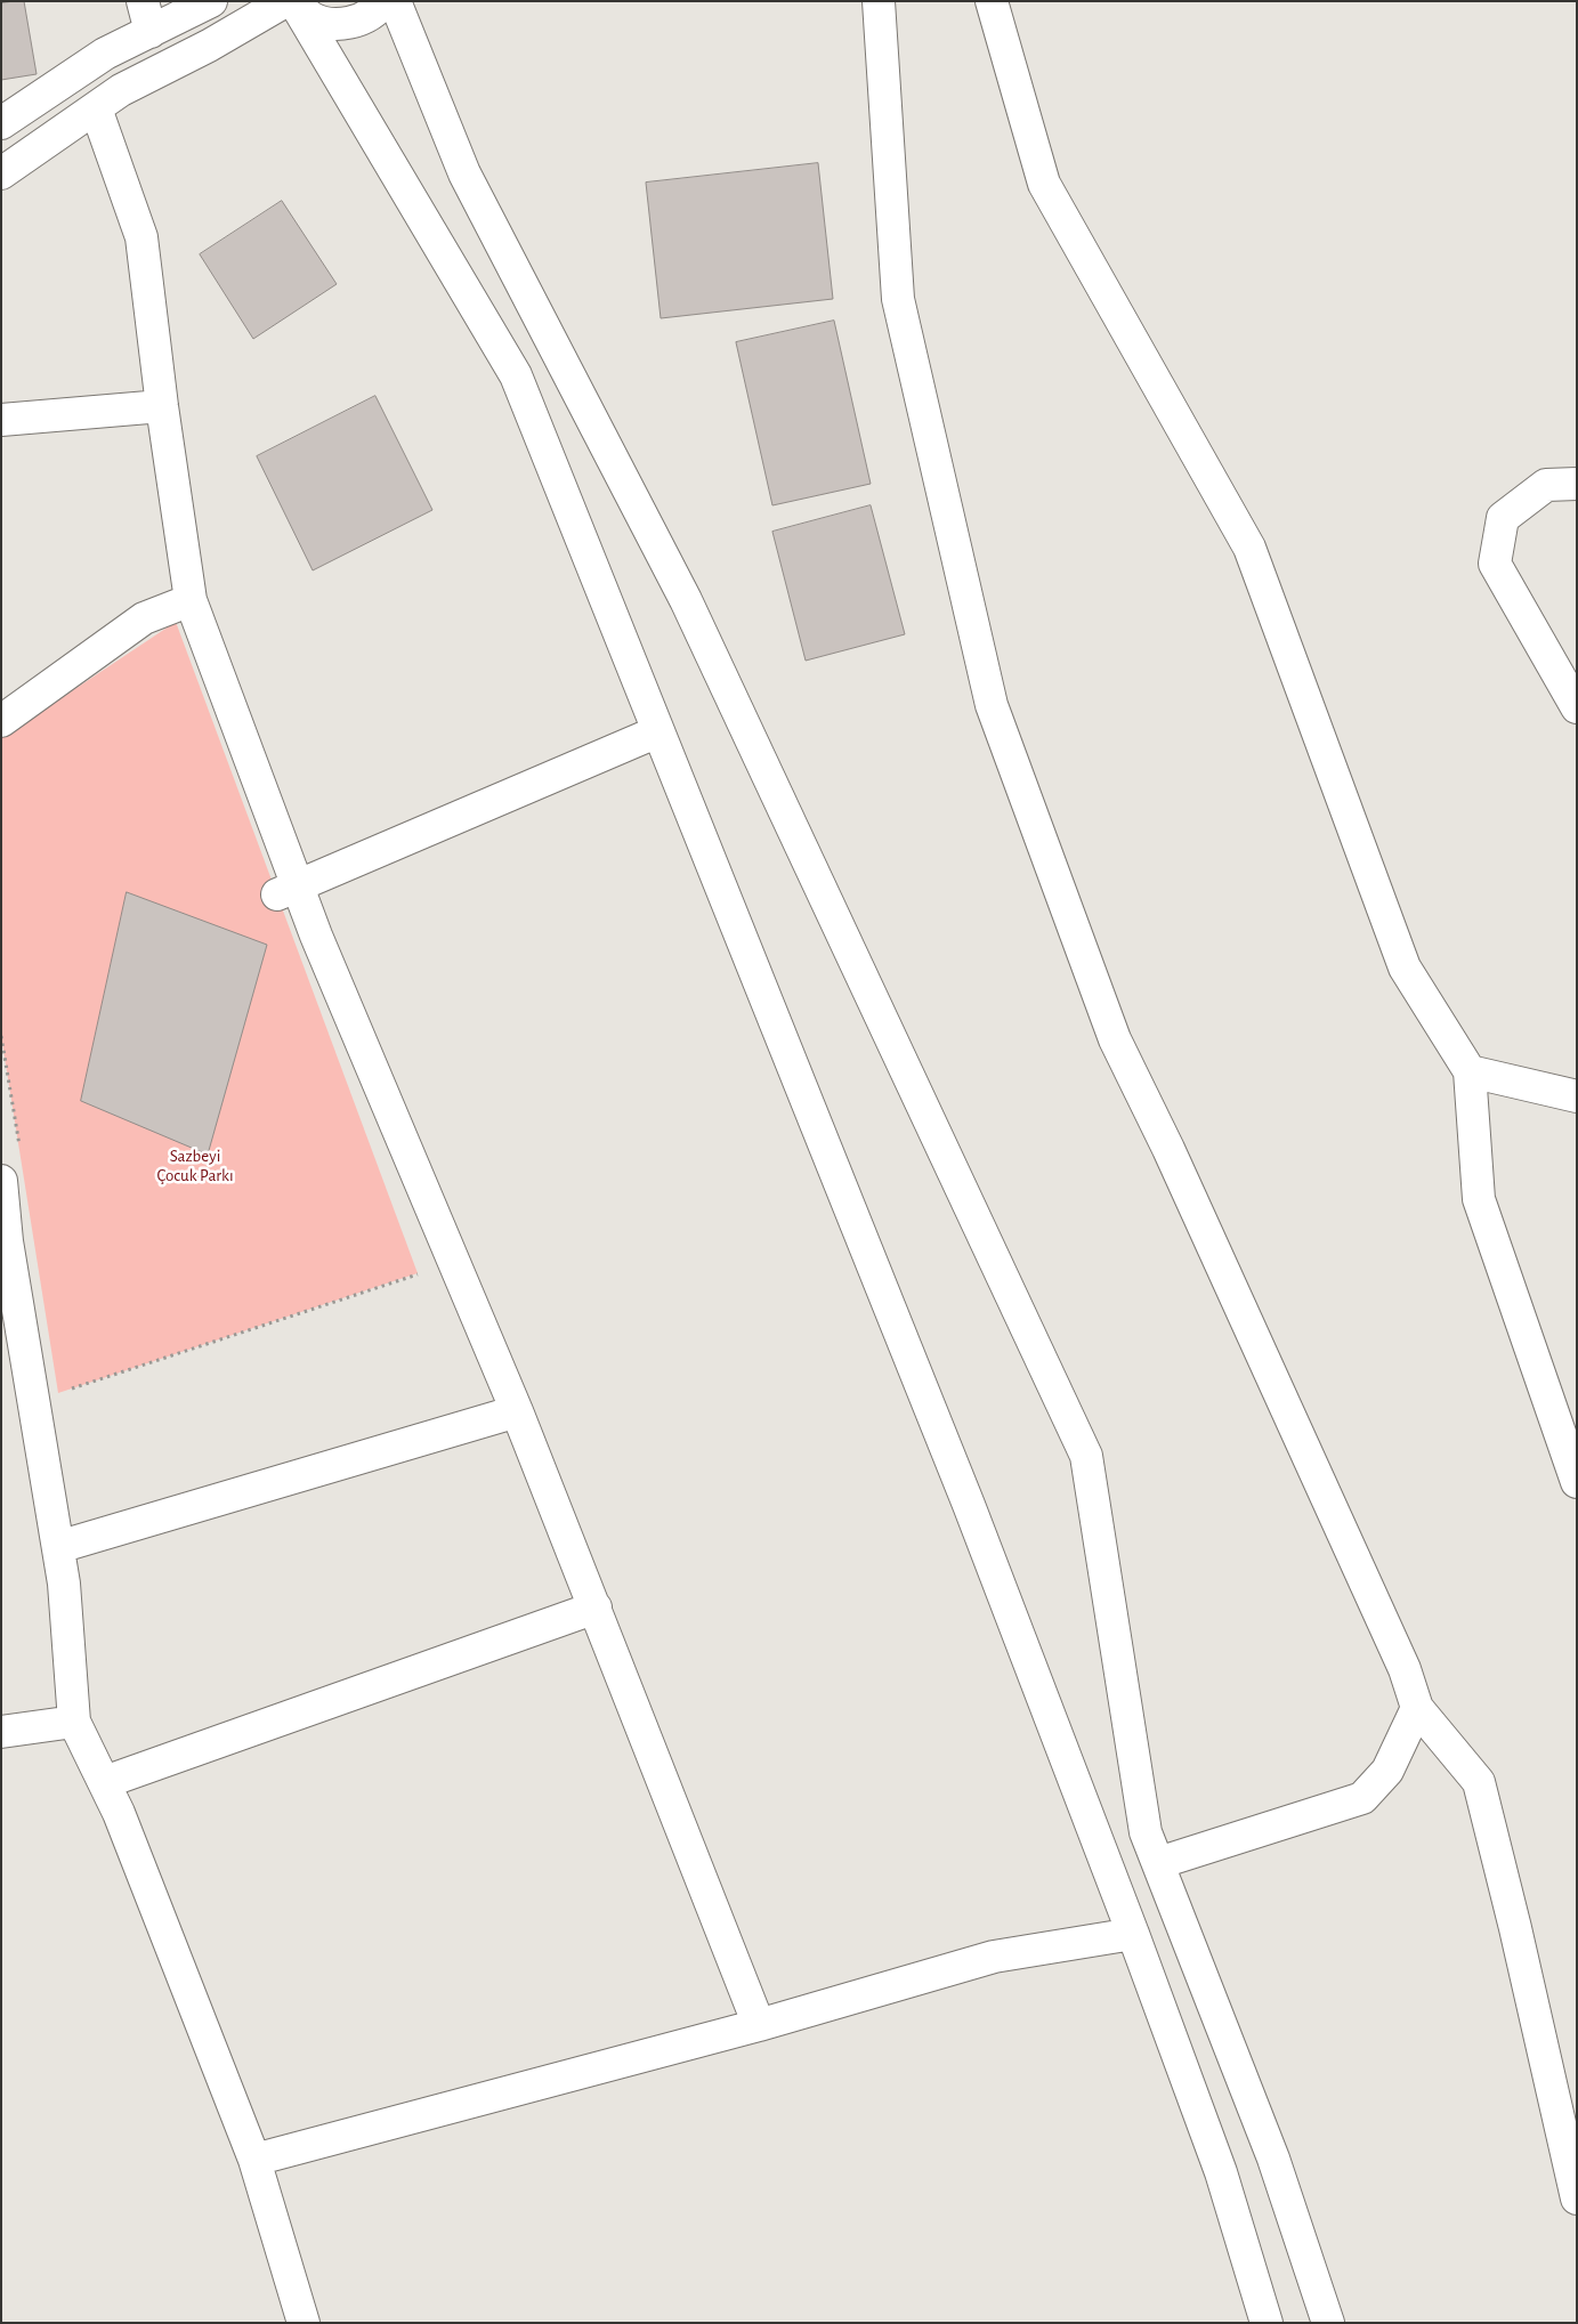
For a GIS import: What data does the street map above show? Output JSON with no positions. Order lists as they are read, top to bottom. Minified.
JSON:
{"parks":["Sazbeyi Çocuk Parkı"]}
